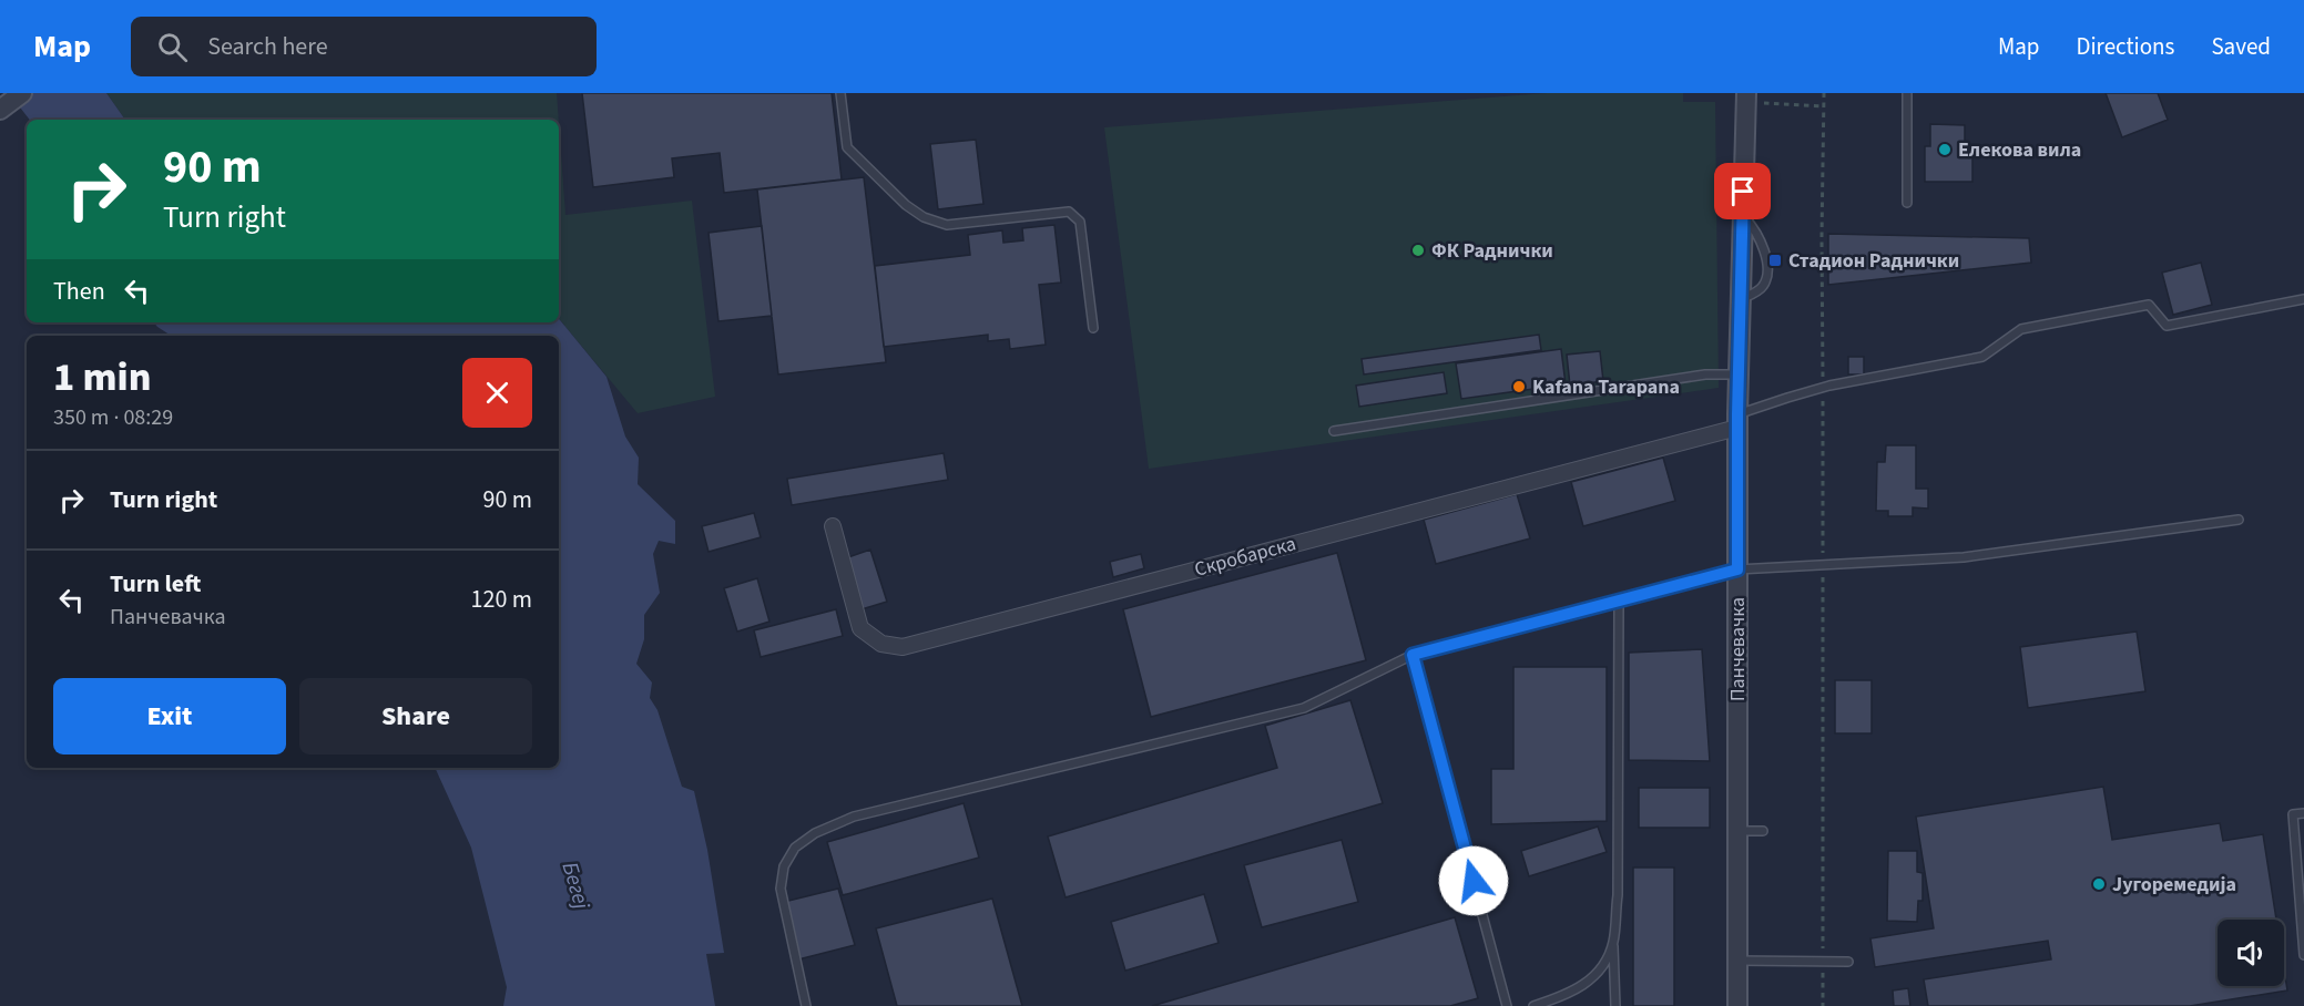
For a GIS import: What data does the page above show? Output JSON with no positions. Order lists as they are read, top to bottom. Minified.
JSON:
{"streets":{"street":["Скробарска","Панчевачка"]},"crossings":[["Скробарска","Панчевачка"]],"water":["Бегеј"],"places":{"other":["Елекова вила","ФК Раднички","Kafana Tarapana","Југоремедија"],"transit":["Стадион Раднички"]},"page":{"header":"Map","search":"Search here","nav":["Map","Directions","Saved"],"turn":["90 m","Turn right"],"then":"Then","heading":["1 min","350 m · 08:29"],"list":[{"name":"Turn right","value":"90 m"},{"name":"Turn left","note":"Панчевачка","value":"120 m"}],"buttons":["Exit","Share"]}}
